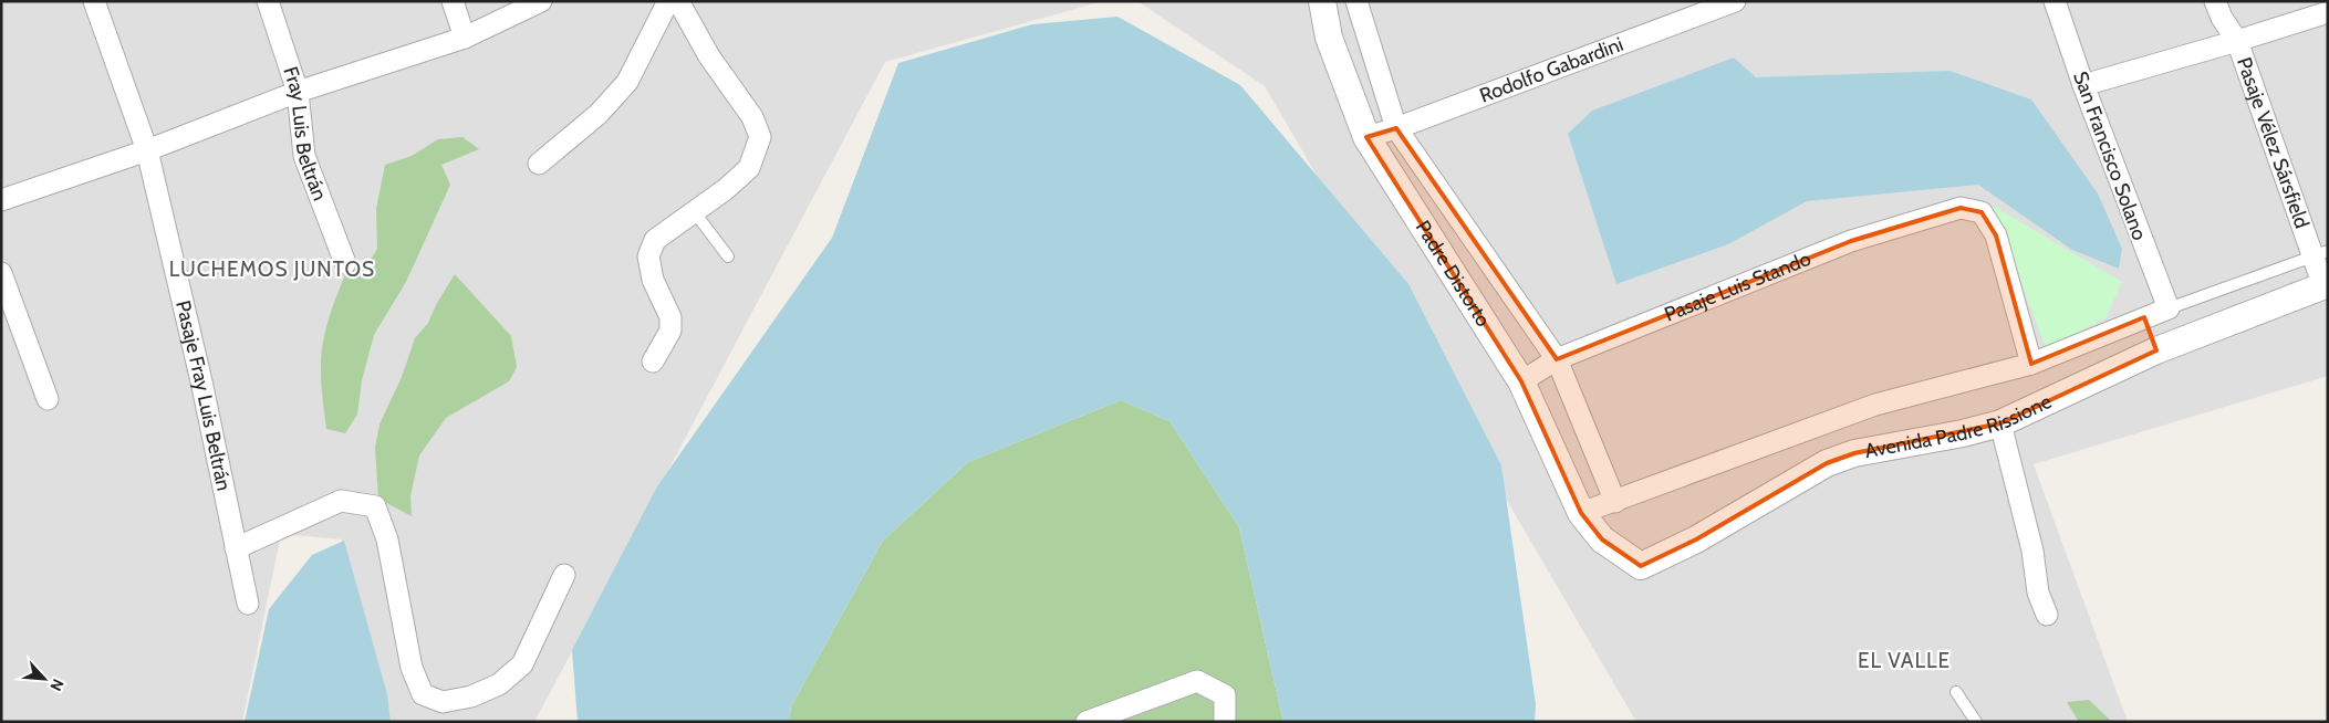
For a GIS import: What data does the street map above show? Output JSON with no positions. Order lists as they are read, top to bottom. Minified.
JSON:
{"streets":{"street":["Rodolfo Gabardini","Fray Luis Beltrán","Pasaje Vélez Sársfield","San Francisco Solano","Padre Distorto","Pasaje Luis Stando","Pasaje Fray Luis Beltrán","Avenida Padre Rissione"]},"crossings":[["Rodolfo Gabardini","Padre Distorto"],["Pasaje Vélez Sársfield","Avenida Padre Rissione"],["San Francisco Solano","Avenida Padre Rissione"],["Padre Distorto","Pasaje Luis Stando"],["Padre Distorto","Avenida Padre Rissione"],["Pasaje Luis Stando","Avenida Padre Rissione"]],"districts":["LUCHEMOS JUNTOS","EL VALLE"],"north":"bottom right"}
